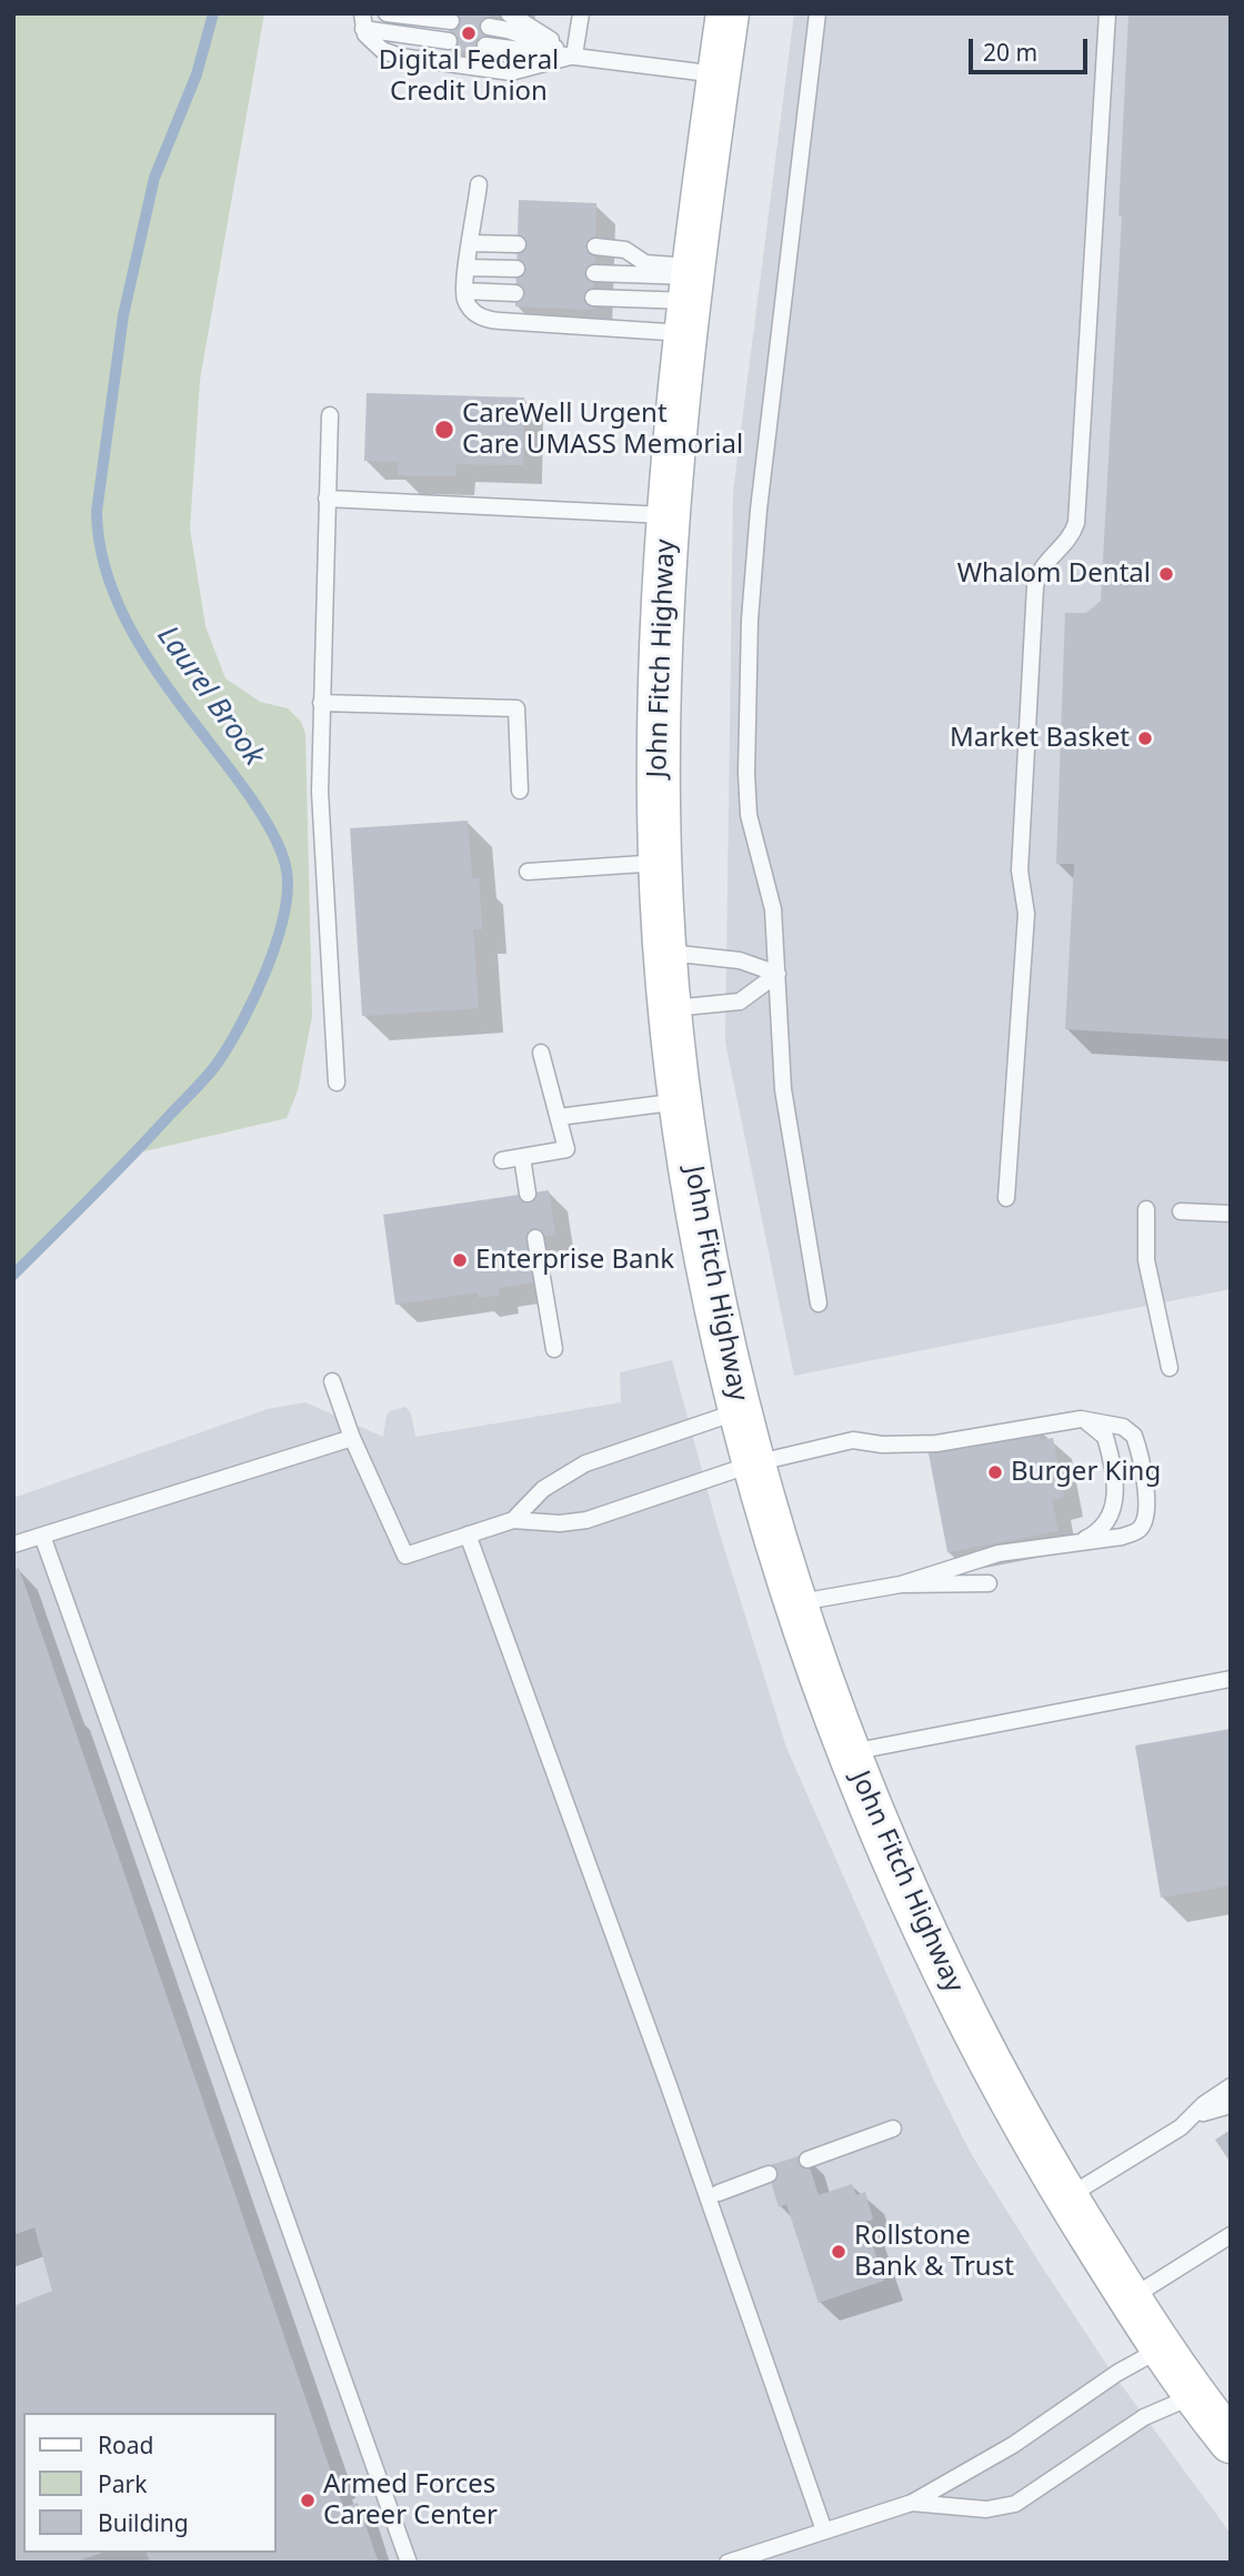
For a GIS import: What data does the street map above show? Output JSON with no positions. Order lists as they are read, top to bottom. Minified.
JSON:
{"streets":{"main road":["John Fitch Highway"]},"water":["Laurel Brook"],"places":["Digital Federal Credit Union","CareWell Urgent Care UMASS Memorial","Whalom Dental","Market Basket","Enterprise Bank","Burger King","Rollstone Bank & Trust","Armed Forces Career Center"],"legend":["Road","Park","Building"],"scale_bar":"20 m"}
